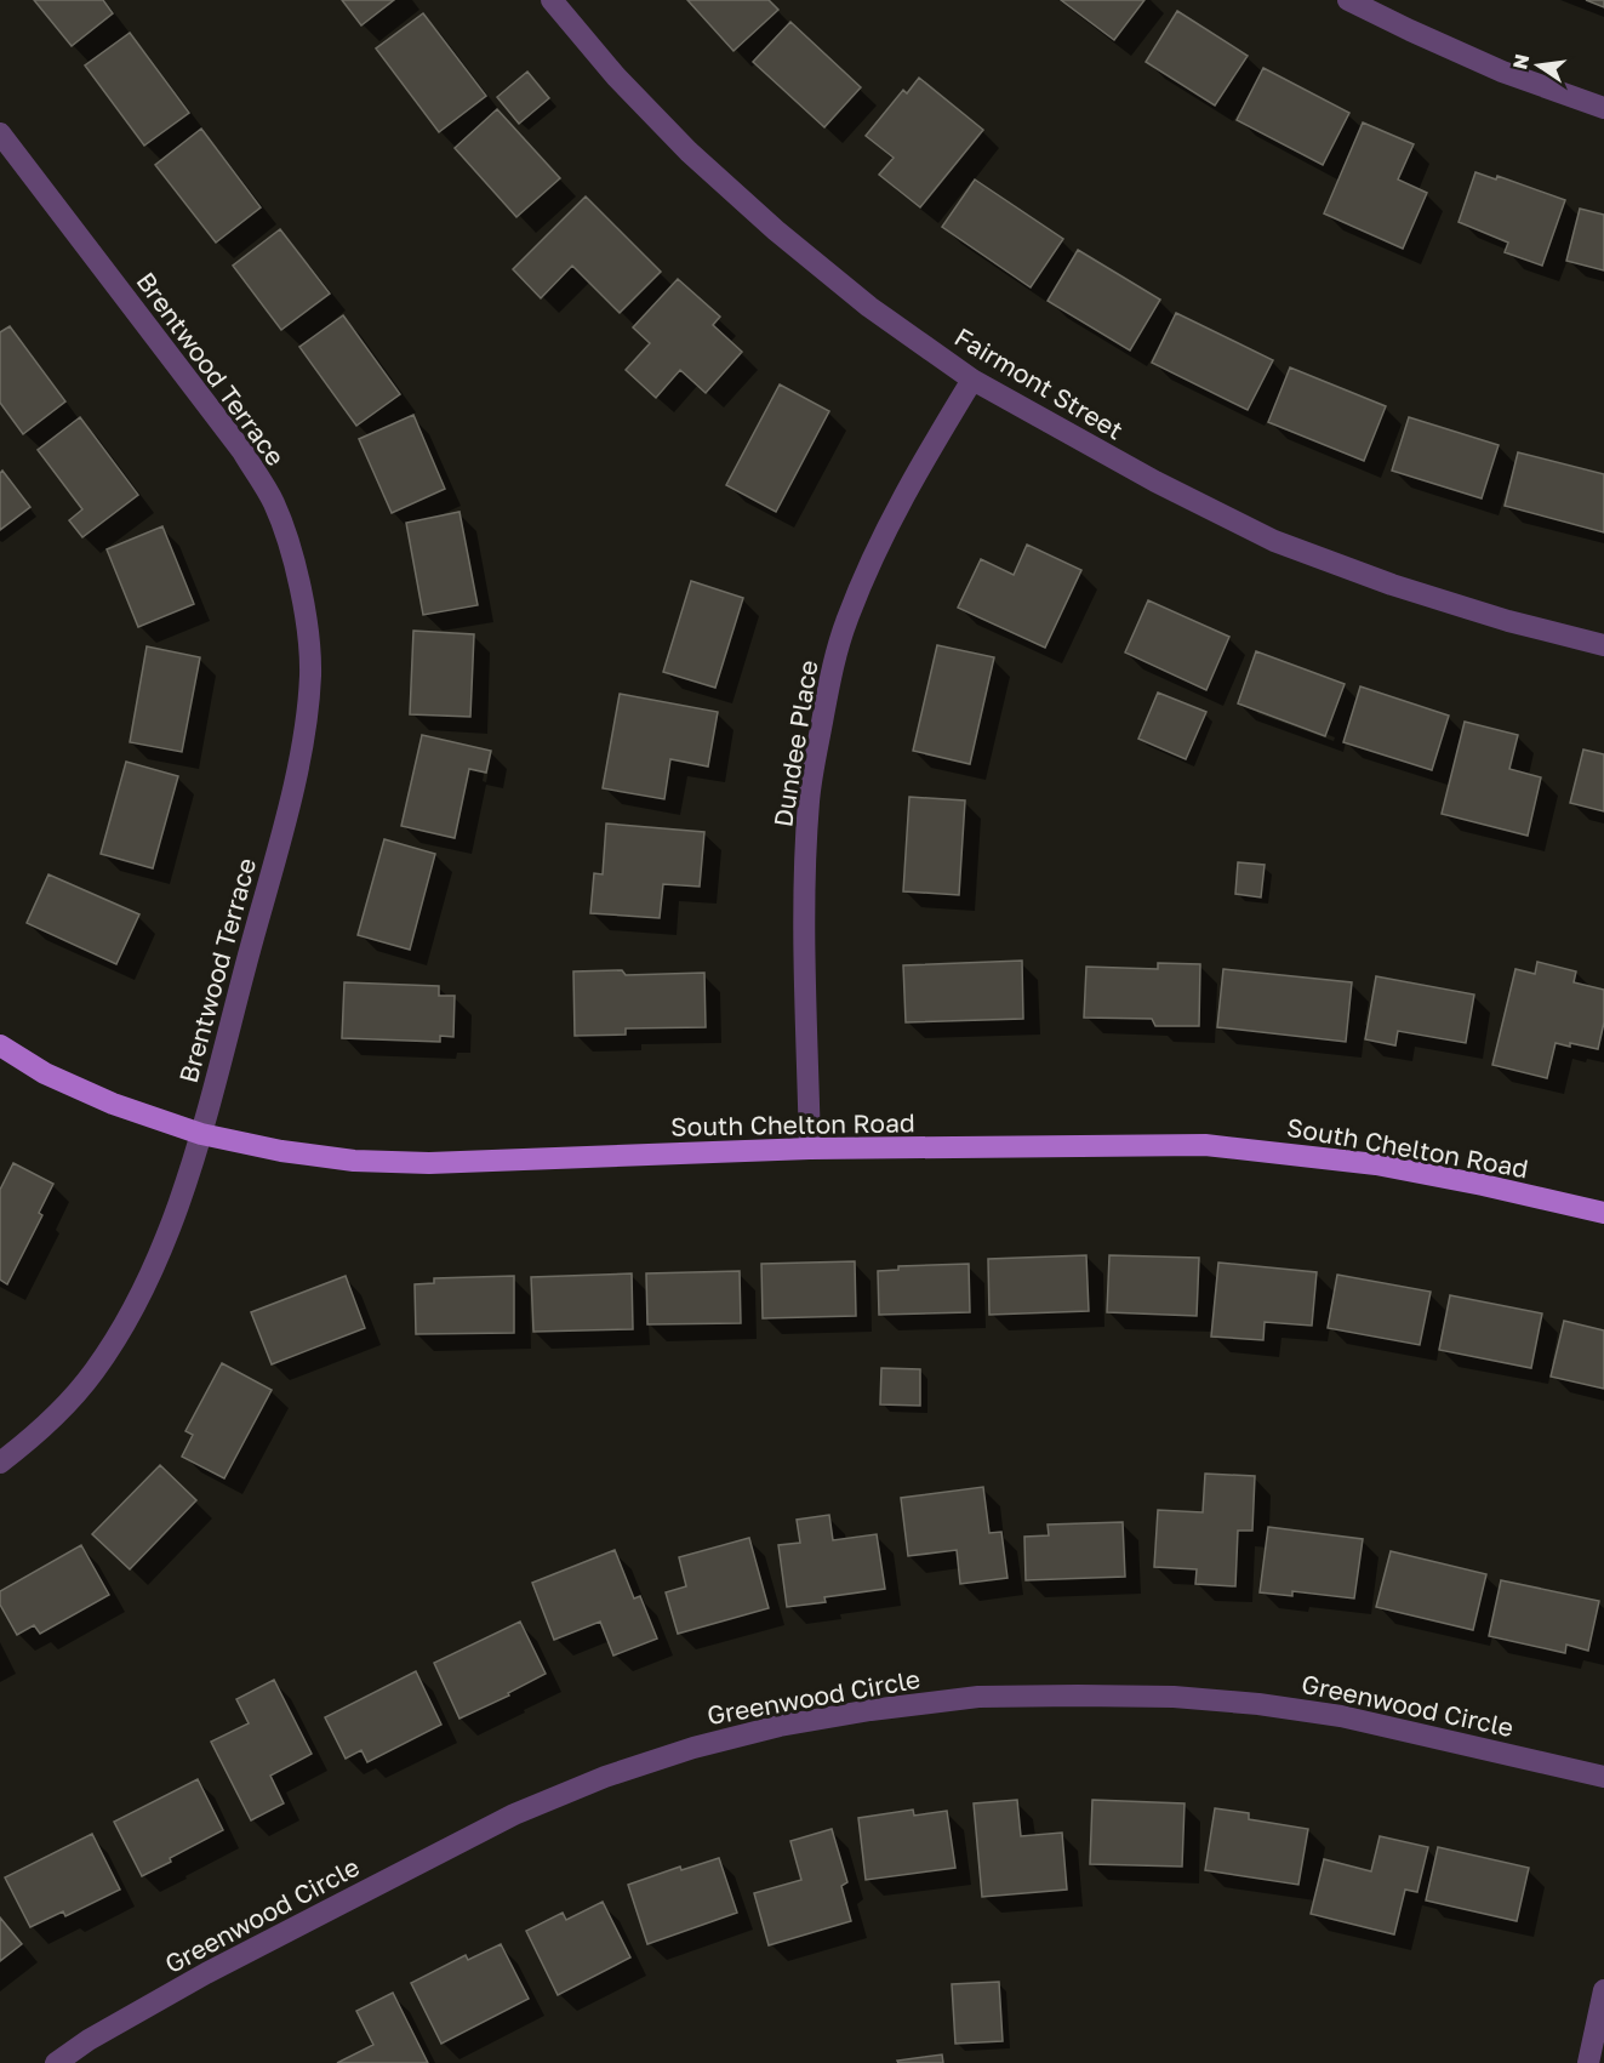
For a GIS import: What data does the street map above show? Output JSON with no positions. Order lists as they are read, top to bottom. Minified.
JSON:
{"streets":{"main road":["South Chelton Road"],"street":["Brentwood Terrace","Fairmont Street","Dundee Place","Greenwood Circle"]},"crossings":[["Brentwood Terrace","South Chelton Road"],["Fairmont Street","Dundee Place"],["Dundee Place","South Chelton Road"]],"north":"left"}
